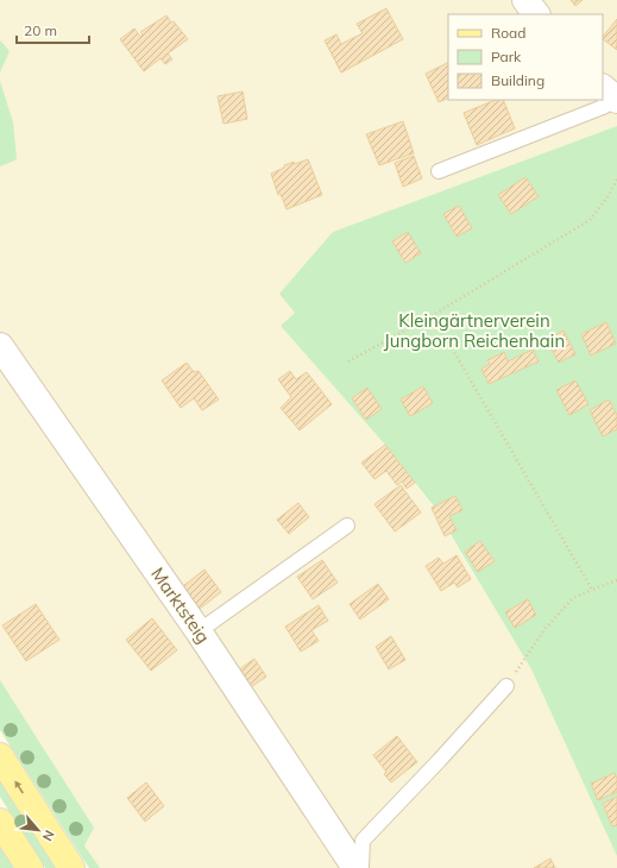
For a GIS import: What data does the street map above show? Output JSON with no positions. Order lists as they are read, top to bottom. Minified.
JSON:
{"streets":{"street":["Marktsteig"]},"parks":["Kleingärtnerverein Jungborn Reichenhain"],"legend":["Road","Park","Building"],"scale_bar":"20 m","north":"bottom right"}
